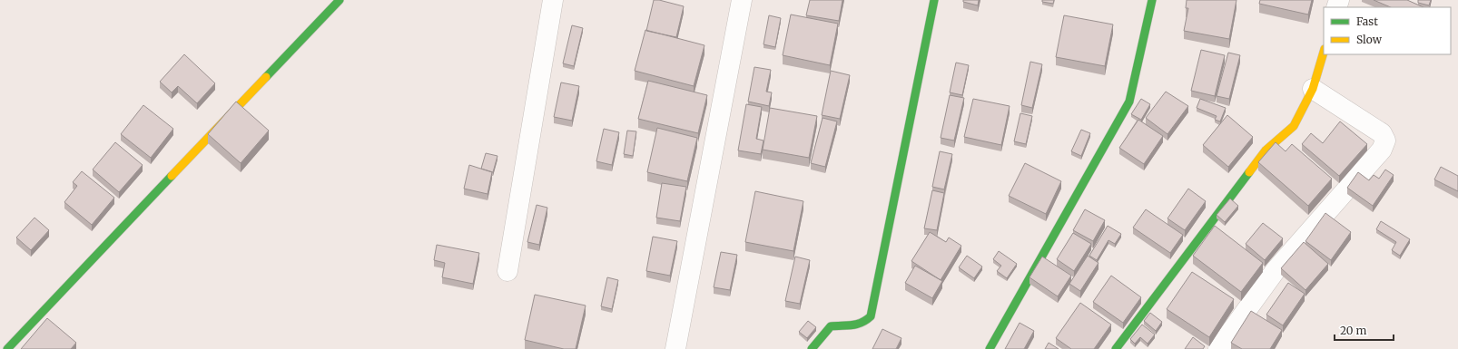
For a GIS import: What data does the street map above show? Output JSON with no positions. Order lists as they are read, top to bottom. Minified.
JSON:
{"legend":["Fast","Slow"],"scale_bar":"20 m"}
